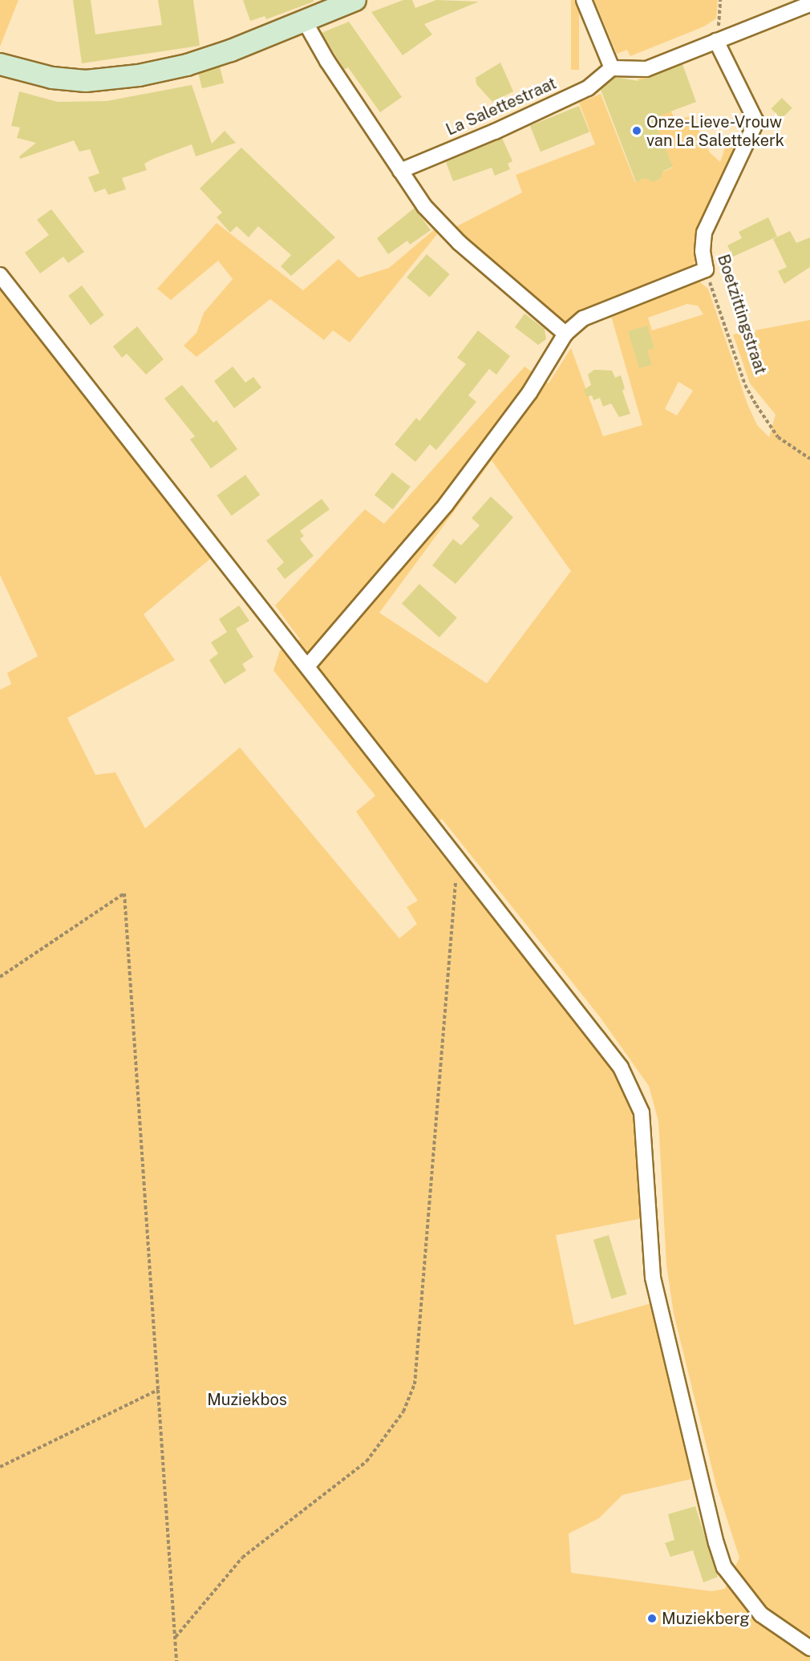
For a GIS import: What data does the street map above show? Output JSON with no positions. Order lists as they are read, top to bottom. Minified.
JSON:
{"streets":{"street":["La Salettestraat","Boetzittingstraat"]},"parks":["Muziekbos"],"places":["Onze-Lieve-Vrouw van La Salettekerk","Muziekberg"]}
